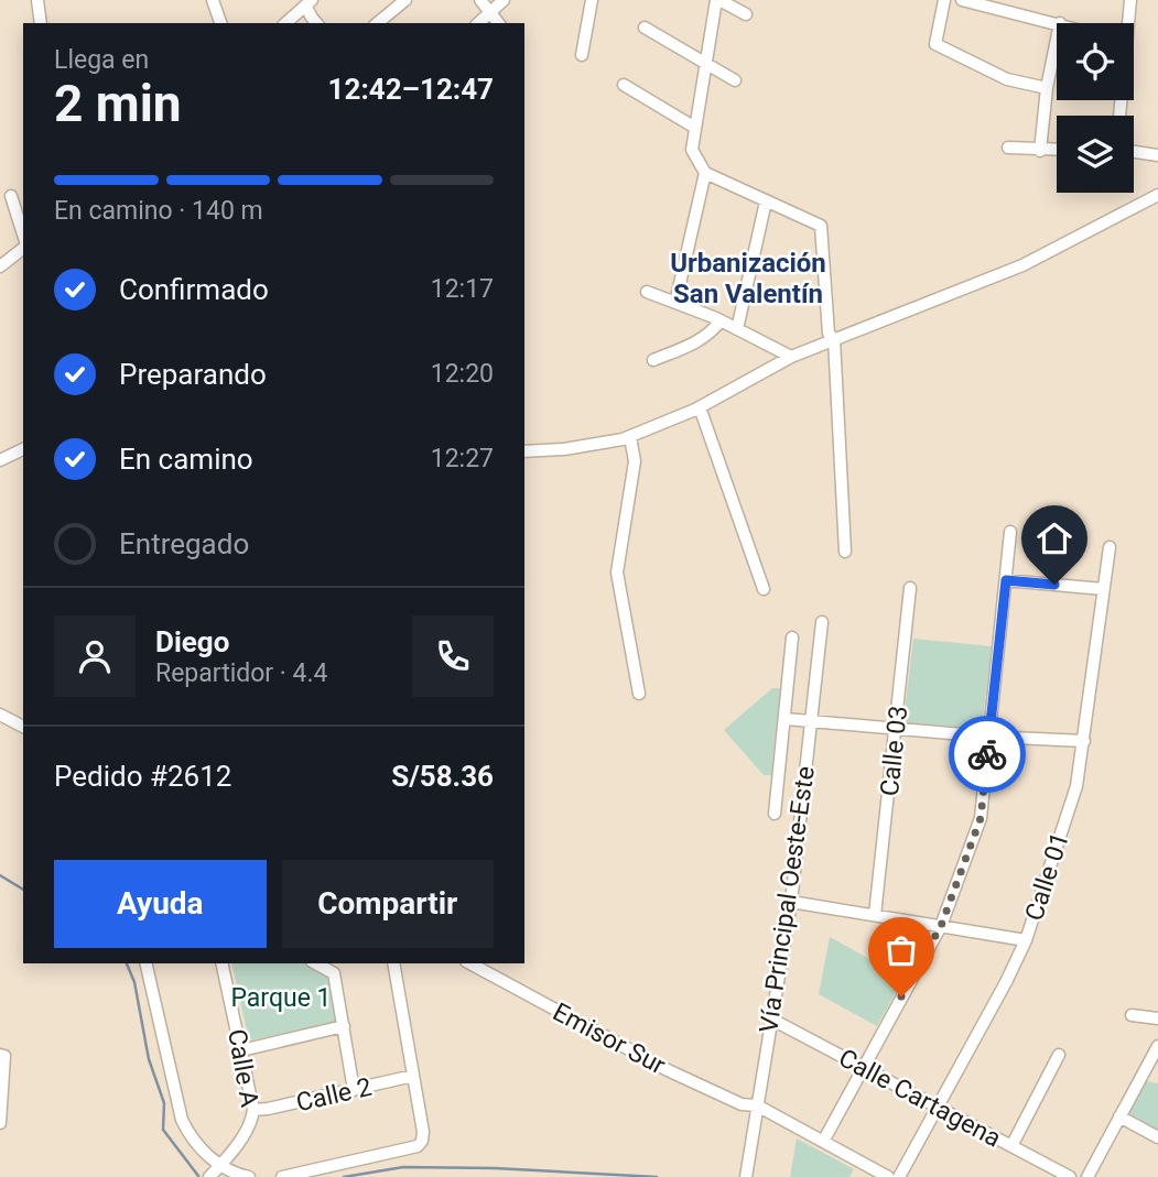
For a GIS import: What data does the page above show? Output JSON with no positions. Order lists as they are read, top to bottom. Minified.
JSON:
{"streets":{"street":["Calle 03","Calle 01","Vía Principal Oeste-Este","Emisor Sur","Calle A","Calle 2","Calle Cartagena"]},"crossings":[["Calle 01","Calle Cartagena"],["Vía Principal Oeste-Este","Emisor Sur"],["Vía Principal Oeste-Este","Calle Cartagena"],["Calle A","Calle 2"]],"districts":["Urbanización San Valentín"],"parks":["Parque 1"],"page":{"heading":["2 min","Llega en","12:42–12:47"],"panel":["Diego","Repartidor · 4.4","Pedido #2612","S/58.36"],"bar":"En camino · 140 m","list":[["Confirmado","12:17"],["Preparando","12:20"],["En camino","12:27"],"Entregado"],"buttons":["Ayuda","Compartir"]}}
